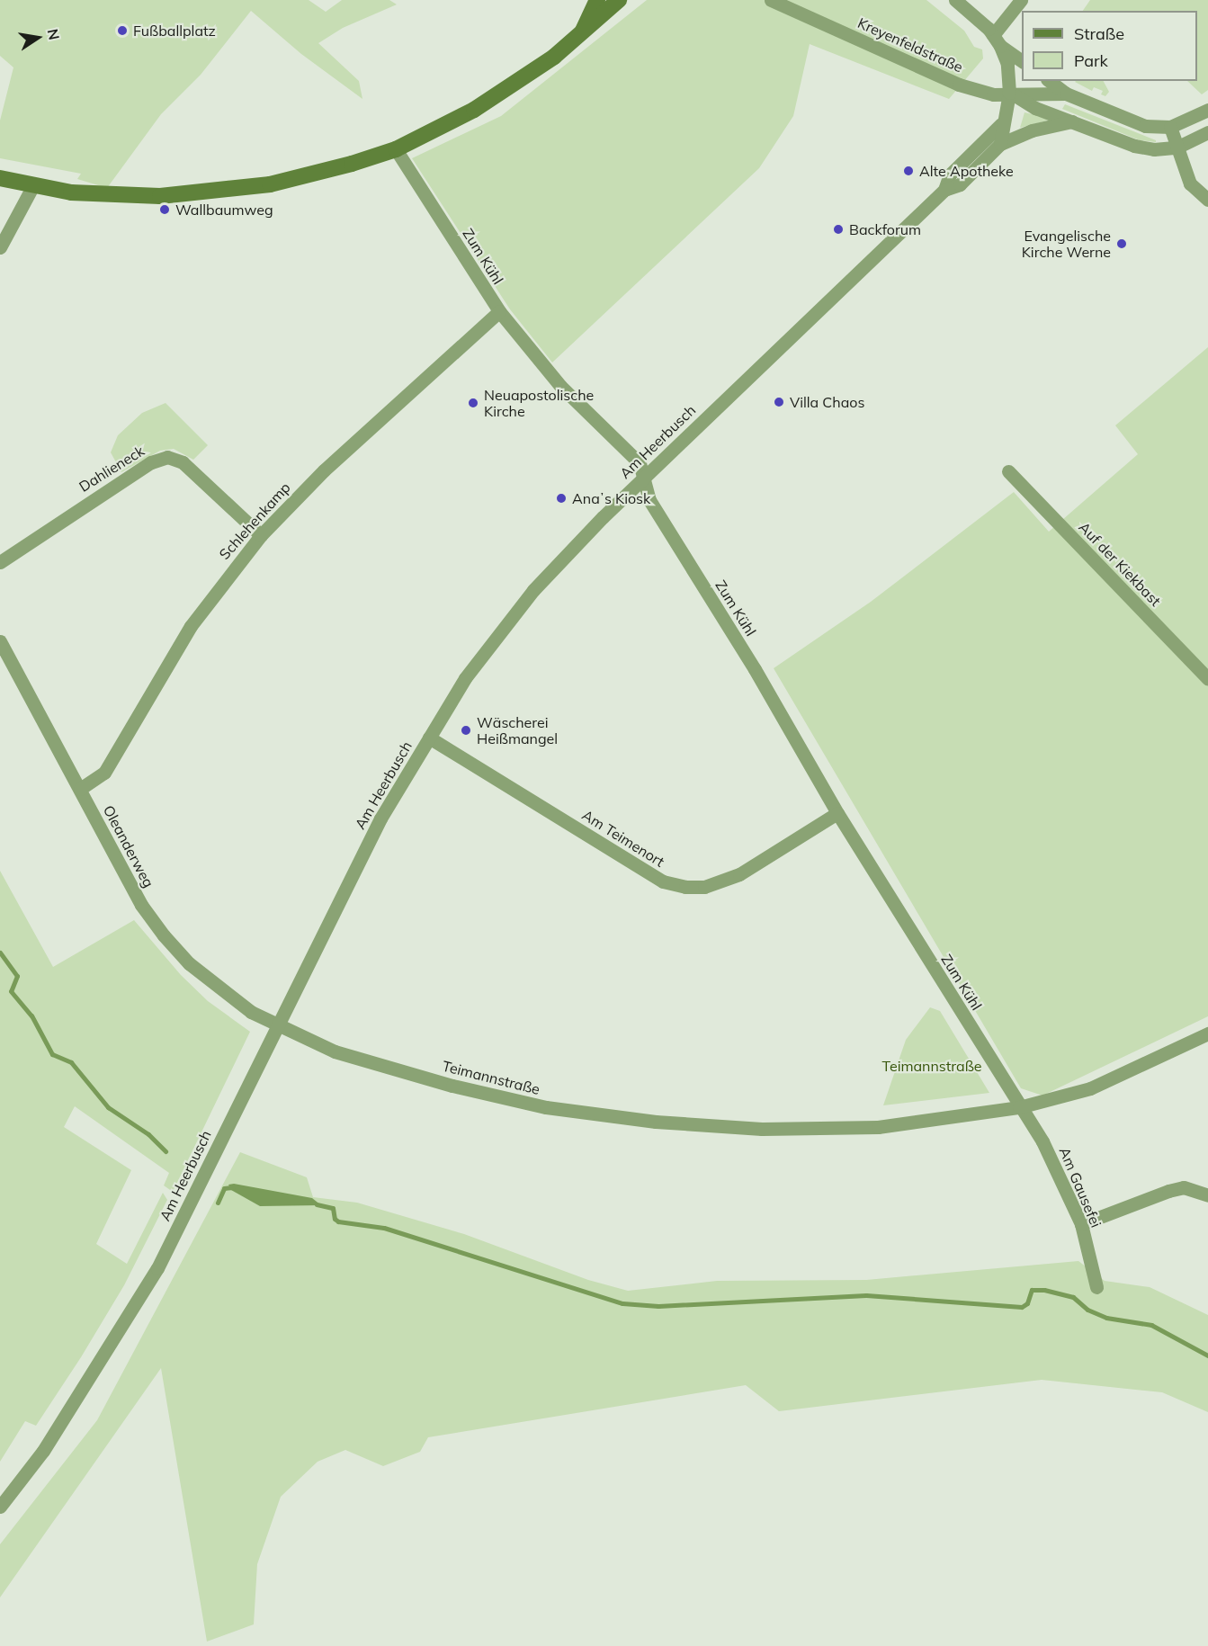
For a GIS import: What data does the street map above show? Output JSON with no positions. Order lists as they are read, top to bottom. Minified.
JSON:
{"streets":{"street":["Kreyenfeldstraße","Zum Kühl","Am Heerbusch","Dahlieneck","Schlehenkamp","Auf der Kiekbast","Am Teimenort","Oleanderweg","Teimannstraße","Am Gausefei"]},"crossings":[["Zum Kühl","Am Heerbusch"],["Zum Kühl","Schlehenkamp"],["Zum Kühl","Am Teimenort"],["Zum Kühl","Teimannstraße"],["Zum Kühl","Am Gausefei"],["Am Heerbusch","Am Teimenort"],["Am Heerbusch","Oleanderweg"],["Am Heerbusch","Teimannstraße"],["Dahlieneck","Schlehenkamp"],["Schlehenkamp","Oleanderweg"],["Oleanderweg","Teimannstraße"],["Teimannstraße","Am Gausefei"]],"parks":["Teimannstraße"],"places":["Fußballplatz","Alte Apotheke","Wallbaumweg","Backforum","Evangelische Kirche Werne","Villa Chaos","Neuapostolische Kirche","Anaʼs Kiosk","Wäscherei Heißmangel"],"legend":["Straße","Park"],"north":"right"}
